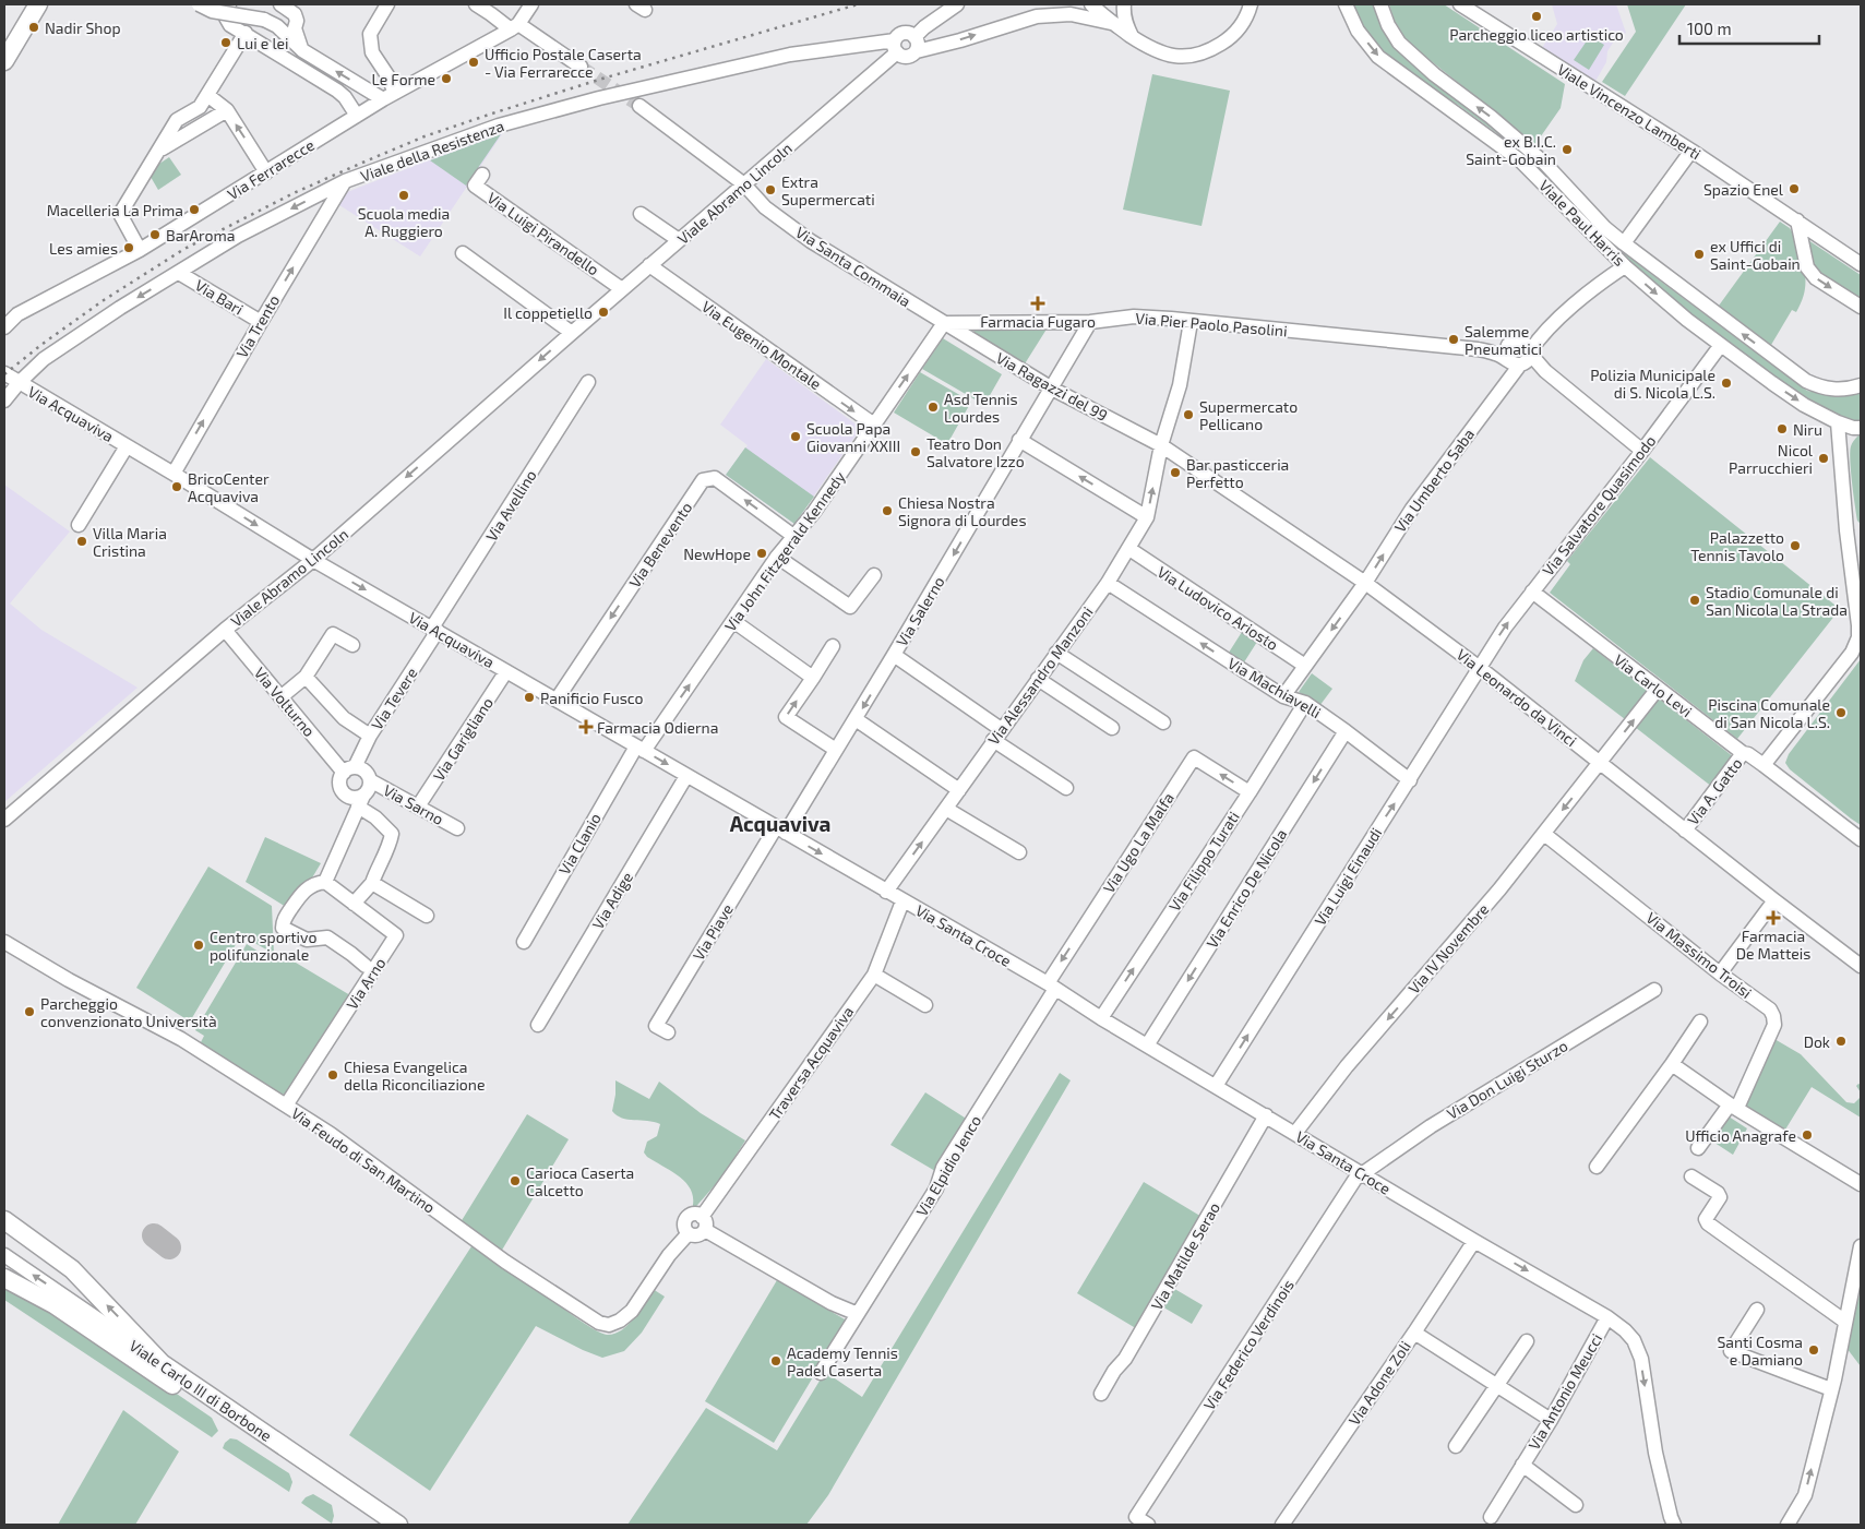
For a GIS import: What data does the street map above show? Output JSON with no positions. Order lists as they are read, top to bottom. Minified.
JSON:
{"streets":{"main road":["Viale Carlo III di Borbone"],"street":["Viale Vincenzo Lamberti","Viale della Resistenza","Via Ferrarecce","Viale Abramo Lincoln","Viale Paul Harris","Via Luigi Pirandello","Via Santa Commaia","Via Bari","Via Pier Paolo Pasolini","Via Trento","Via Eugenio Montale","Via Ragazzi del 99","Via Acquaviva","Via Umberto Saba","Via Avellino","Via Salvatore Quasimodo","Via Benevento","Via John Fitzgerald Kennedy","Via Ludovico Ariosto","Via Salerno","Via Alessandro Manzoni","Via Carlo Levi","Via Machiavelli","Via Leonardo da Vinci","Via Tevere","Via Volturno","Via Garigliano","Via A. Gatto","Via Sarno","Via Ugo La Malfa","Via Clanio","Via Filippo Turati","Via Luigi Einaudi","Via Enrico De Nicola","Via Adige","Via Piave","Via Santa Croce","Via IV Novembre","Via Massimo Troisi","Via Arno","Traversa Acquaviva","Via Don Luigi Sturzo","Via Feudo di San Martino","Via Elpidio Jenco","Via Matilde Serao","Via Federico Verdinois","Via Adone Zoli","Via Antonio Meucci"]},"crossings":[["Viale della Resistenza","Viale Abramo Lincoln"],["Viale della Resistenza","Via Bari"],["Viale della Resistenza","Via Trento"],["Viale della Resistenza","Via Acquaviva"],["Viale Abramo Lincoln","Via Luigi Pirandello"],["Viale Abramo Lincoln","Via Santa Commaia"],["Viale Abramo Lincoln","Via Eugenio Montale"],["Viale Abramo Lincoln","Via Acquaviva"],["Viale Abramo Lincoln","Via Volturno"],["Viale Paul Harris","Via Pier Paolo Pasolini"],["Viale Paul Harris","Via Salvatore Quasimodo"],["Via Santa Commaia","Via Pier Paolo Pasolini"],["Via Santa Commaia","Via Ragazzi del 99"],["Via Santa Commaia","Via John Fitzgerald Kennedy"],["Via Bari","Via Trento"],["Via Pier Paolo Pasolini","Via Ragazzi del 99"],["Via Pier Paolo Pasolini","Via Umberto Saba"],["Via Pier Paolo Pasolini","Via John Fitzgerald Kennedy"],["Via Pier Paolo Pasolini","Via Salerno"],["Via Pier Paolo Pasolini","Via Alessandro Manzoni"],["Via Trento","Via Acquaviva"],["Via Eugenio Montale","Via John Fitzgerald Kennedy"],["Via Ragazzi del 99","Via John Fitzgerald Kennedy"],["Via Ragazzi del 99","Via Salerno"],["Via Ragazzi del 99","Via Alessandro Manzoni"],["Via Ragazzi del 99","Via Leonardo da Vinci"],["Via Acquaviva","Via Avellino"],["Via Acquaviva","Via Benevento"],["Via Acquaviva","Via John Fitzgerald Kennedy"],["Via Acquaviva","Via Salerno"],["Via Acquaviva","Via Alessandro Manzoni"],["Via Acquaviva","Via Tevere"],["Via Acquaviva","Via Garigliano"],["Via Acquaviva","Via Clanio"],["Via Acquaviva","Via Adige"],["Via Acquaviva","Via Piave"],["Via Acquaviva","Via Santa Croce"],["Via Umberto Saba","Via Ludovico Ariosto"],["Via Umberto Saba","Via Machiavelli"],["Via Umberto Saba","Via Leonardo da Vinci"],["Via Avellino","Via Tevere"],["Via Salvatore Quasimodo","Via Carlo Levi"],["Via Salvatore Quasimodo","Via Leonardo da Vinci"],["Via Salvatore Quasimodo","Via Luigi Einaudi"],["Via Benevento","Via John Fitzgerald Kennedy"],["Via John Fitzgerald Kennedy","Via Clanio"],["Via Ludovico Ariosto","Via Alessandro Manzoni"],["Via Salerno","Via Piave"],["Via Alessandro Manzoni","Via Machiavelli"],["Via Alessandro Manzoni","Via Leonardo da Vinci"],["Via Alessandro Manzoni","Via Santa Croce"],["Via Carlo Levi","Via A. Gatto"],["Via Carlo Levi","Via IV Novembre"],["Via Machiavelli","Via Filippo Turati"],["Via Machiavelli","Via Luigi Einaudi"],["Via Machiavelli","Via Enrico De Nicola"],["Via Leonardo da Vinci","Via A. Gatto"],["Via Leonardo da Vinci","Via Luigi Einaudi"],["Via Leonardo da Vinci","Via IV Novembre"],["Via Tevere","Via Volturno"],["Via Tevere","Via Sarno"],["Via Volturno","Via Sarno"],["Via Garigliano","Via Sarno"],["Via Ugo La Malfa","Via Filippo Turati"],["Via Ugo La Malfa","Via Santa Croce"],["Via Ugo La Malfa","Via Elpidio Jenco"],["Via Filippo Turati","Via Santa Croce"],["Via Luigi Einaudi","Via Santa Croce"],["Via Enrico De Nicola","Via Santa Croce"],["Via Santa Croce","Via IV Novembre"],["Via Santa Croce","Traversa Acquaviva"],["Via Santa Croce","Via Don Luigi Sturzo"],["Via Santa Croce","Via Elpidio Jenco"],["Via Santa Croce","Via Matilde Serao"],["Via Santa Croce","Via Federico Verdinois"],["Via Santa Croce","Via Adone Zoli"],["Via Santa Croce","Via Antonio Meucci"],["Via IV Novembre","Via Massimo Troisi"],["Via Arno","Via Feudo di San Martino"],["Traversa Acquaviva","Via Feudo di San Martino"],["Via Don Luigi Sturzo","Via Federico Verdinois"]],"one_way":["Viale della Resistenza","Via Trento","Via Eugenio Montale","Via Acquaviva","Via John Fitzgerald Kennedy","Via Salerno","Via Ugo La Malfa","Via Filippo Turati","Via Luigi Einaudi","Via Enrico De Nicola"],"districts":["Acquaviva"],"places":{"other":["Parcheggio liceo artistico","Nadir Shop","Lui e lei","Ufficio Postale Caserta - Via Ferrarecce","Le Forme","ex B.I.C. Saint-Gobain","Spazio Enel","Extra Supermercati","Scuola media A. Ruggiero","Macelleria La Prima","BarAroma","Les amies","ex Uffici di Saint-Gobain","Il coppetiello","Salemme Pneumatici","Polizia Municipale di S. Nicola L.S.","Asd Tennis Lourdes","Supermercato Pellicano","Niru","Scuola Papa Giovanni XXIII","Teatro Don Salvatore Izzo","Nicol Parrucchieri","Bar pasticceria Perfetto","BricoCenter Acquaviva","Chiesa Nostra Signora di Lourdes","Villa Maria Cristina","Palazzetto Tennis Tavolo","NewHope","Stadio Comunale di San Nicola La Strada","Panificio Fusco","Piscina Comunale di San Nicola L.S.","Centro sportivo polifunzionale","Parcheggio convenzionato Università","Dok","Chiesa Evangelica della Riconciliazione","Ufficio Anagrafe","Carioca Caserta Calcetto","Santi Cosma e Damiano","Academy Tennis Padel Caserta"],"health":["Farmacia Fugaro","Farmacia Odierna","Farmacia De Matteis"]},"scale_bar":"100 m"}
